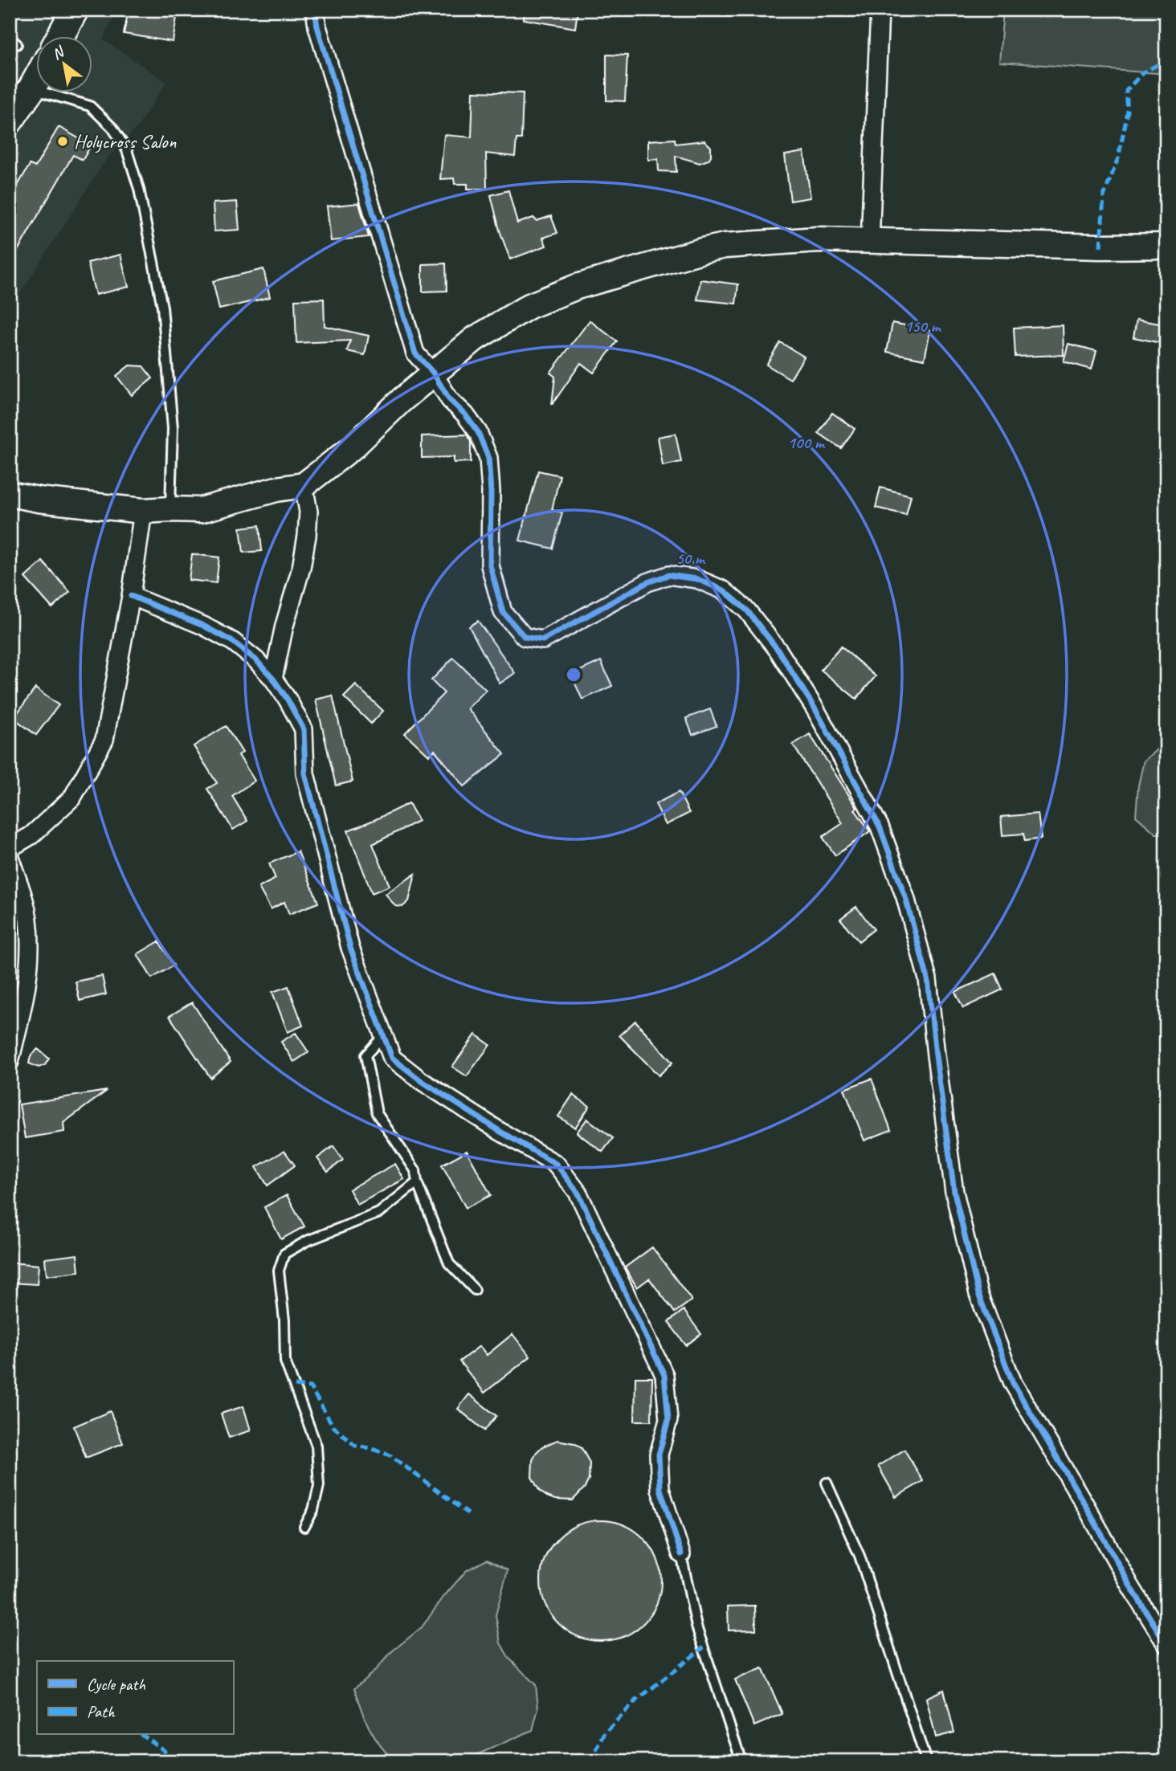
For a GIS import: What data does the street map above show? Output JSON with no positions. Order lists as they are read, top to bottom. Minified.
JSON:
{"places":["Holycross Salon"],"legend":["Cycle path","Path"],"north":"top left","rings":["150 m","100 m","50 m"]}
